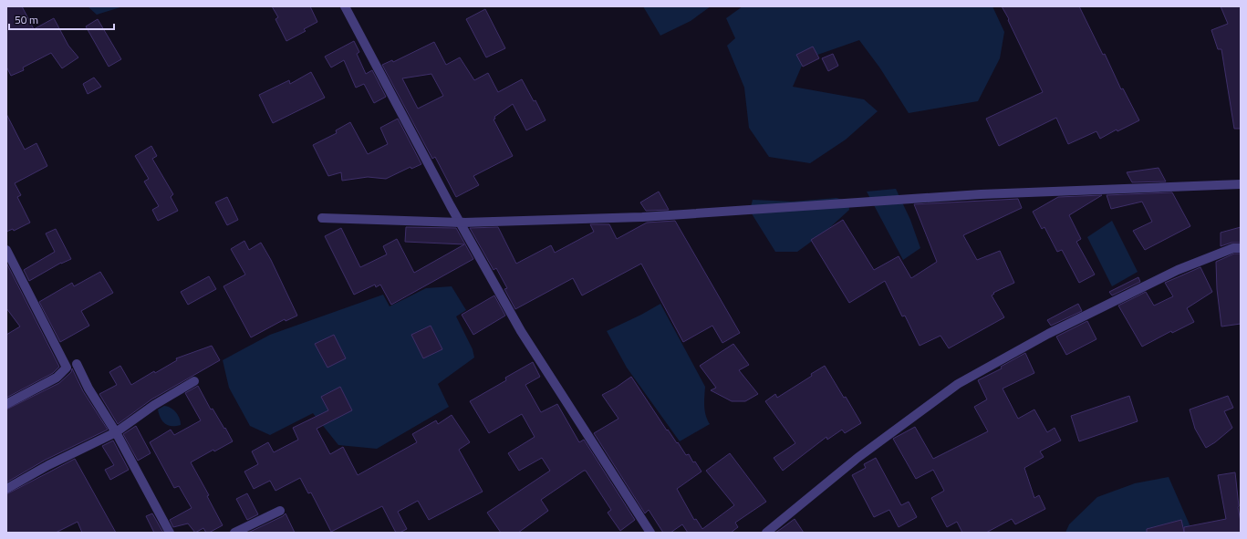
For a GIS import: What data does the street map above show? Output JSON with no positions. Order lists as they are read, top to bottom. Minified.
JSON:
{"scale_bar":"50 m"}
